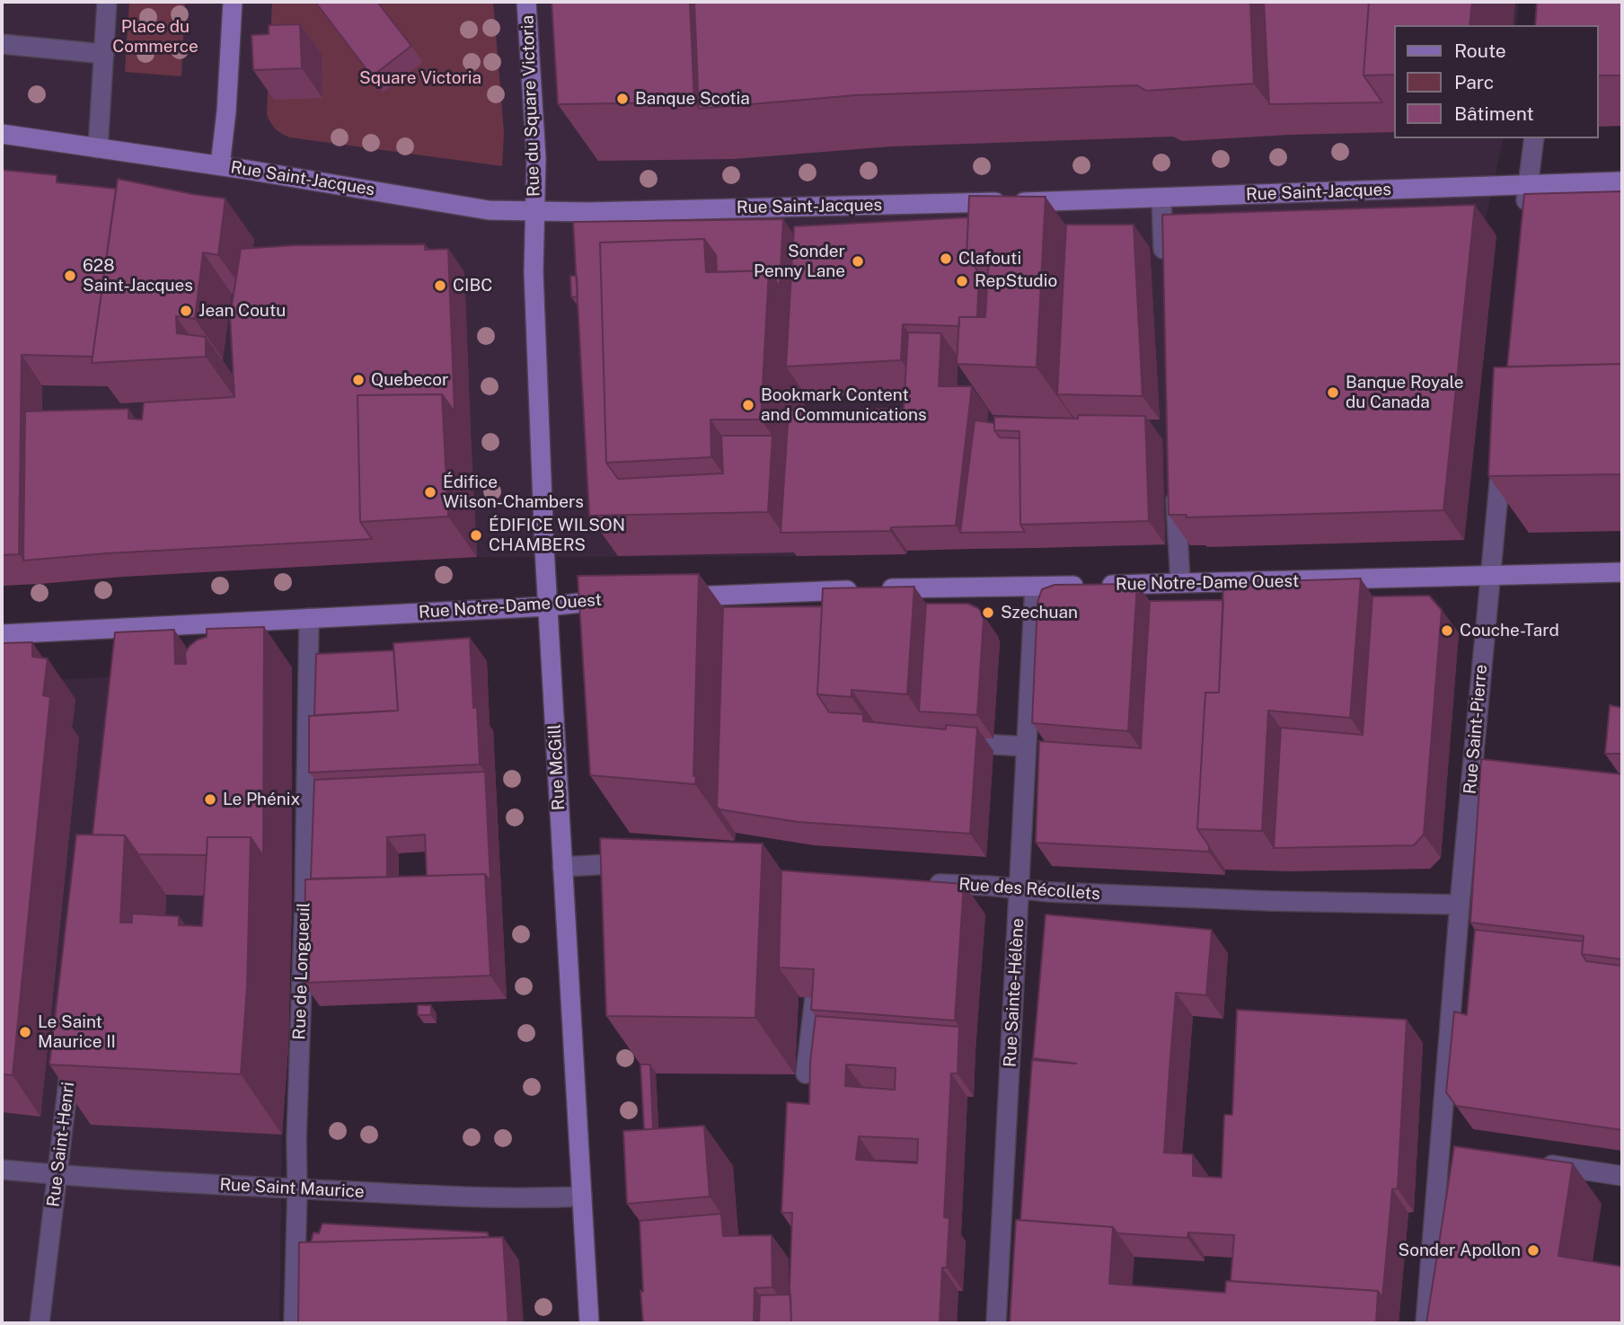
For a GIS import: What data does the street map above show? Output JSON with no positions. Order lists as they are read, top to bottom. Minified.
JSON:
{"streets":{"street":["Rue du Square Victoria","Rue Saint-Jacques","Rue Notre-Dame Ouest","Rue Saint-Pierre","Rue McGill","Rue des Récollets","Rue de Longueuil","Rue Sainte-Hélène","Rue Saint-Henri","Rue Saint Maurice"]},"crossings":[["Rue du Square Victoria","Rue Saint-Jacques"],["Rue du Square Victoria","Rue McGill"],["Rue Saint-Jacques","Rue McGill"],["Rue Notre-Dame Ouest","Rue Saint-Pierre"],["Rue Notre-Dame Ouest","Rue McGill"],["Rue Notre-Dame Ouest","Rue de Longueuil"],["Rue Notre-Dame Ouest","Rue Sainte-Hélène"],["Rue Saint-Pierre","Rue des Récollets"],["Rue McGill","Rue Saint Maurice"],["Rue des Récollets","Rue Sainte-Hélène"],["Rue de Longueuil","Rue Saint Maurice"],["Rue Saint-Henri","Rue Saint Maurice"]],"parks":["Place du Commerce","Square Victoria"],"places":["Banque Scotia","Clafouti","Sonder Penny Lane","628 Saint-Jacques","RepStudio","CIBC","Jean Coutu","Quebecor","Banque Royale du Canada","Bookmark Content and Communications","Édifice Wilson-Chambers","ÉDIFICE WILSON CHAMBERS","Szechuan","Couche-Tard","Le Phénix","Le Saint Maurice II","Sonder Apollon"],"legend":["Route","Parc","Bâtiment"]}
